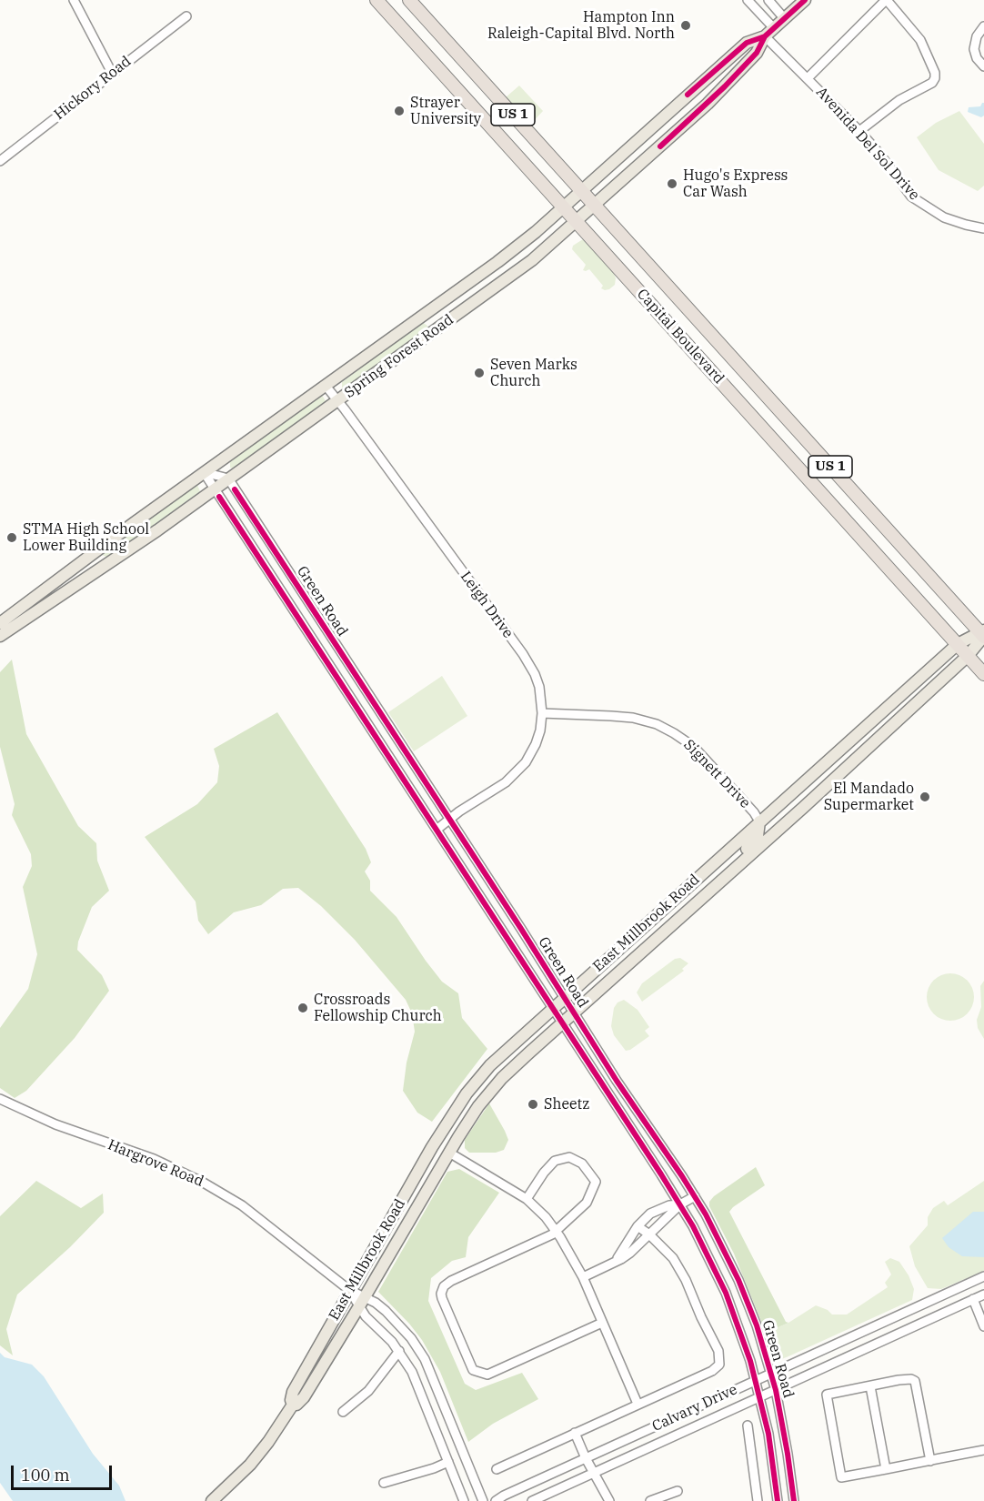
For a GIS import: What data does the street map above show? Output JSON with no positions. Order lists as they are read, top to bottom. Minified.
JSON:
{"streets":{"highway":["US 1","Capital Boulevard"],"main road":["Spring Forest Road","East Millbrook Road"],"street":["Hickory Road","Avenida Del Sol Drive","Green Road","Leigh Drive","Signett Drive","Hargrove Road","Calvary Drive"]},"crossings":[["Avenida Del Sol Drive","Spring Forest Road"],["Capital Boulevard","Spring Forest Road"],["Capital Boulevard","East Millbrook Road"],["Spring Forest Road","Green Road"],["Spring Forest Road","Leigh Drive"],["Green Road","Leigh Drive"],["Green Road","East Millbrook Road"],["Green Road","Calvary Drive"],["Leigh Drive","Signett Drive"],["Signett Drive","East Millbrook Road"],["East Millbrook Road","Hargrove Road"]],"places":["Hampton Inn Raleigh-Capital Blvd. North","Strayer University","Hugo's Express Car Wash","Seven Marks Church","STMA High School Lower Building","El Mandado Supermarket","Crossroads Fellowship Church","Sheetz"],"scale_bar":"100 m"}
